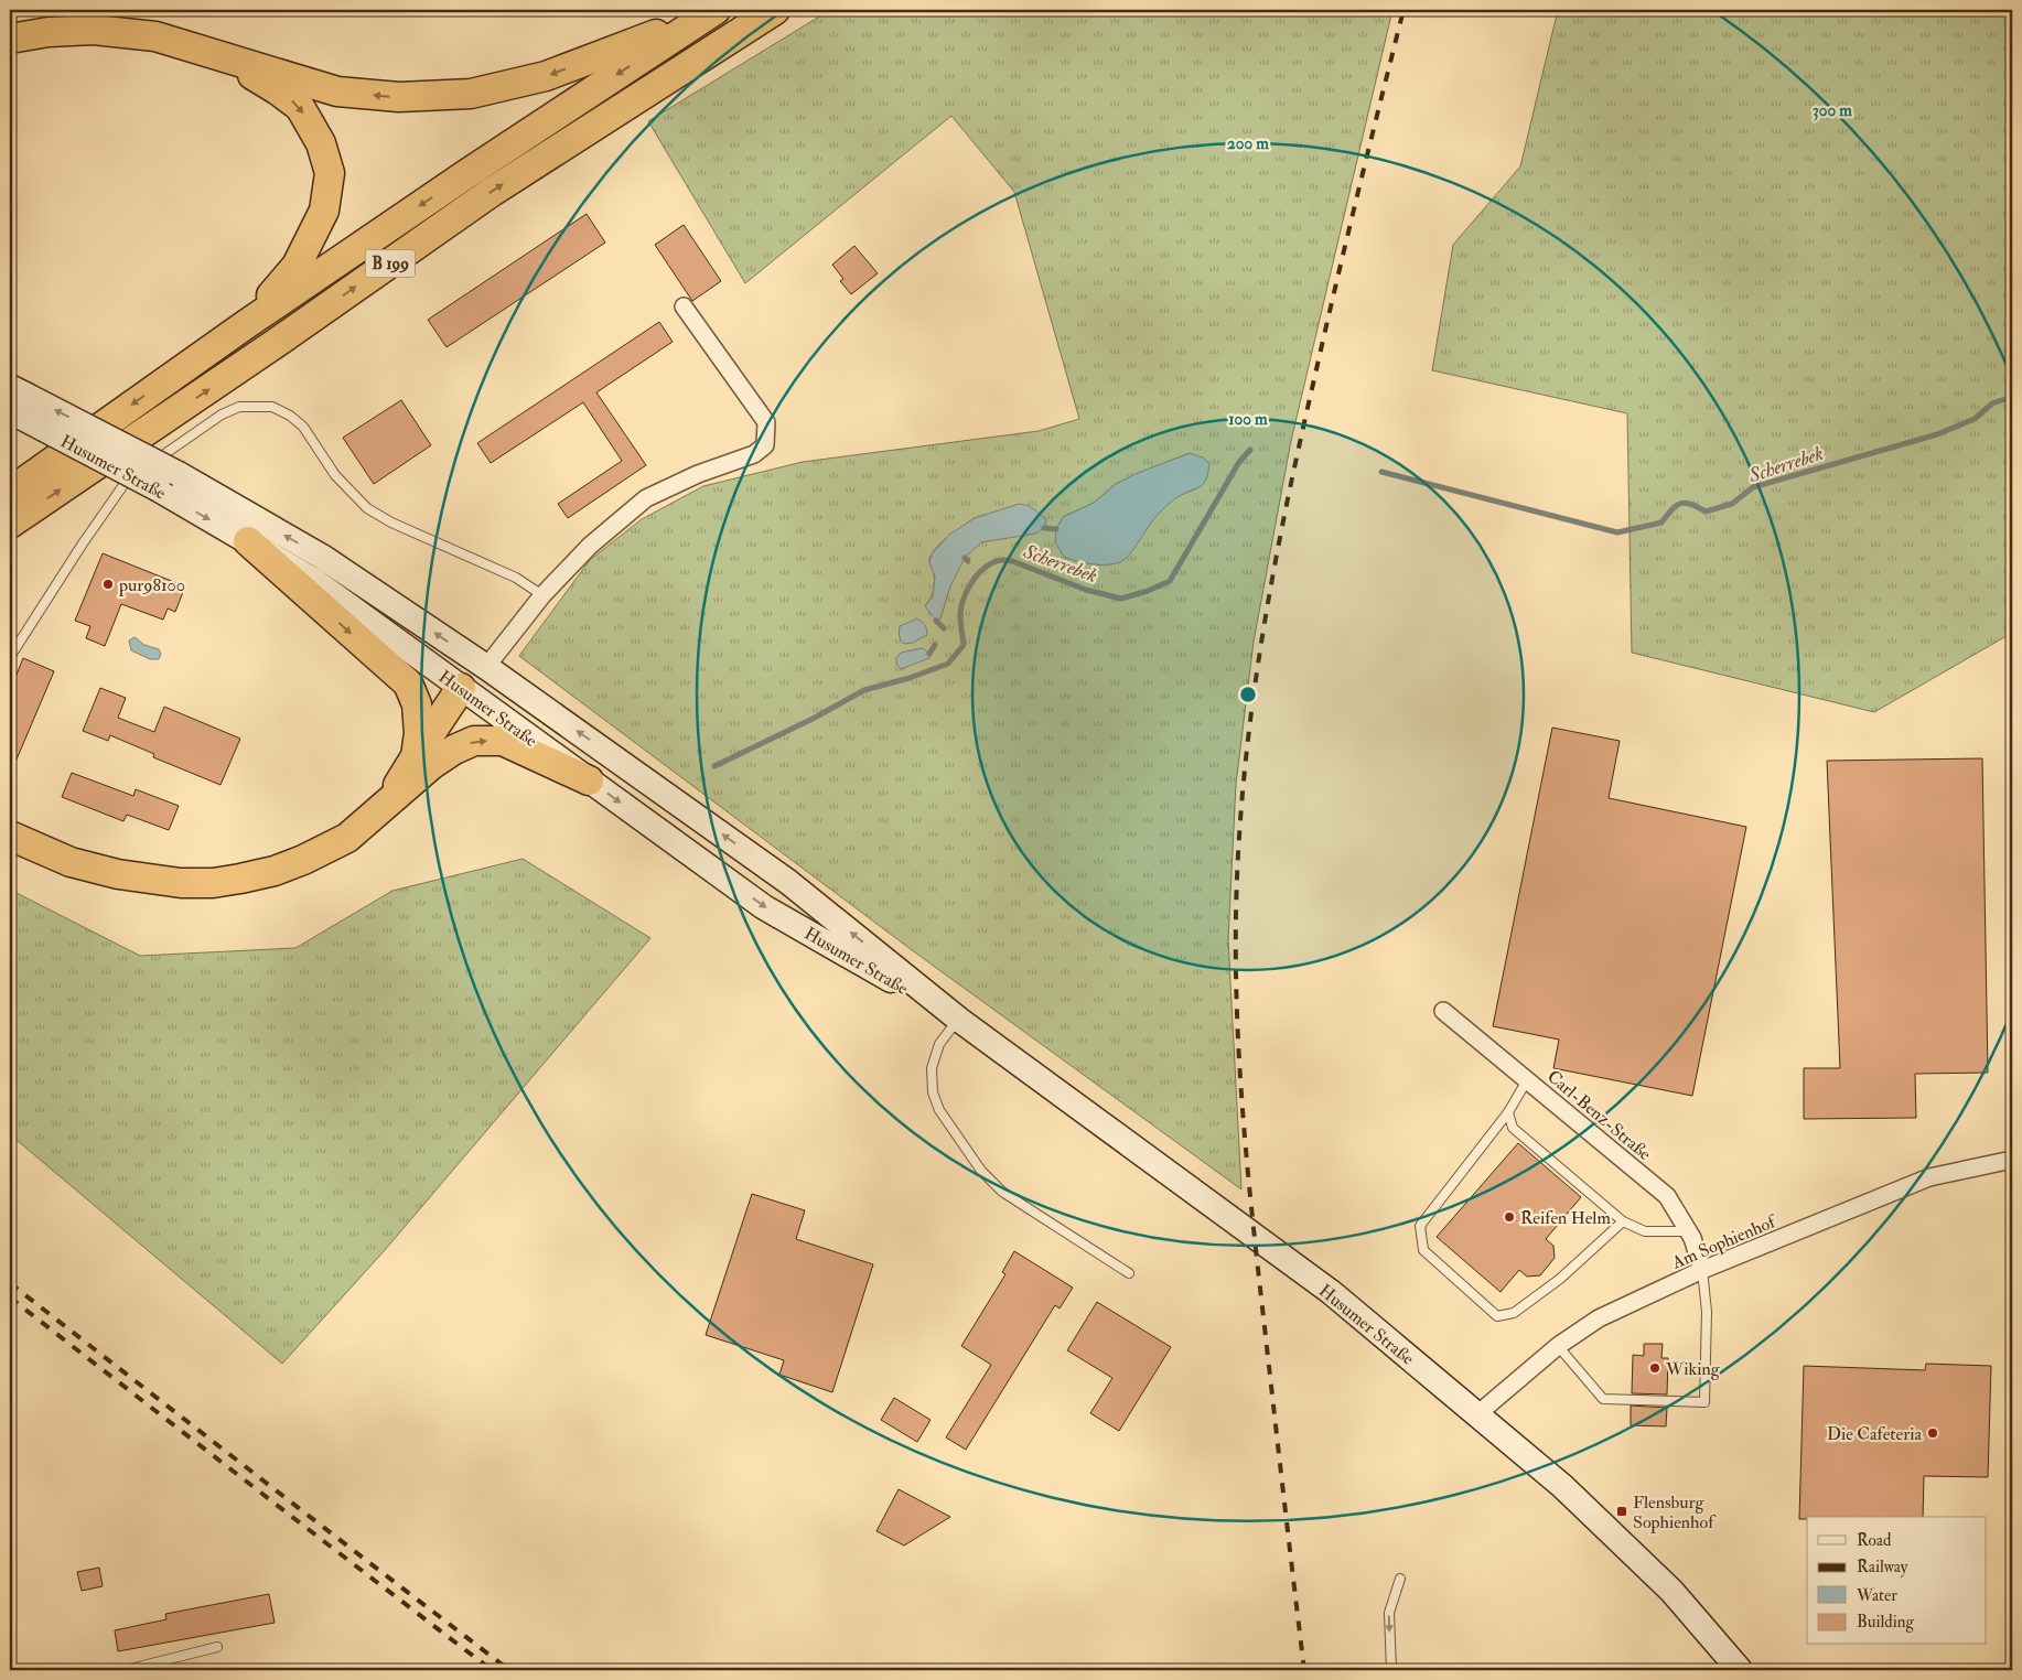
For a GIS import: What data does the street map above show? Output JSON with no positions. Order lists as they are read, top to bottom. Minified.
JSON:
{"streets":{"highway":["B 199"],"main road":["Husumer Straße"],"street":["Carl-Benz-Straße","Am Sophienhof"]},"crossings":[["Husumer Straße","Am Sophienhof"],["Carl-Benz-Straße","Am Sophienhof"]],"water":["Scherrebek"],"places":{"other":["pur98100","Reifen Helm","Wiking","Die Cafeteria"],"transit":["Flensburg Sophienhof"]},"legend":["Road","Railway","Water","Building"],"rings":["300 m","200 m","100 m"]}
